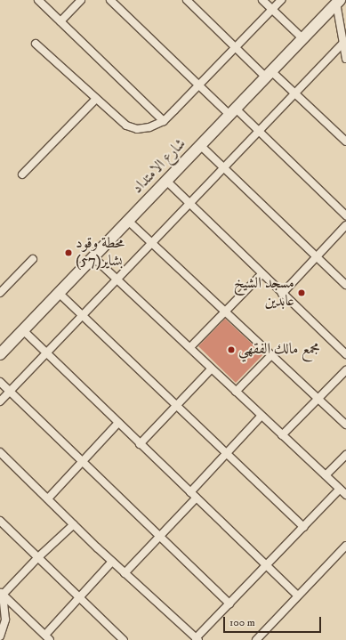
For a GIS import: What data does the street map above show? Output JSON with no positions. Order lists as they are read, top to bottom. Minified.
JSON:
{"streets":{"street":["شارع الامتداد"]},"places":["محطة وقود بشاير(57)","مسجد الشيخ عابدين","مجمع مالك الفقهي"],"scale_bar":"100 m"}
